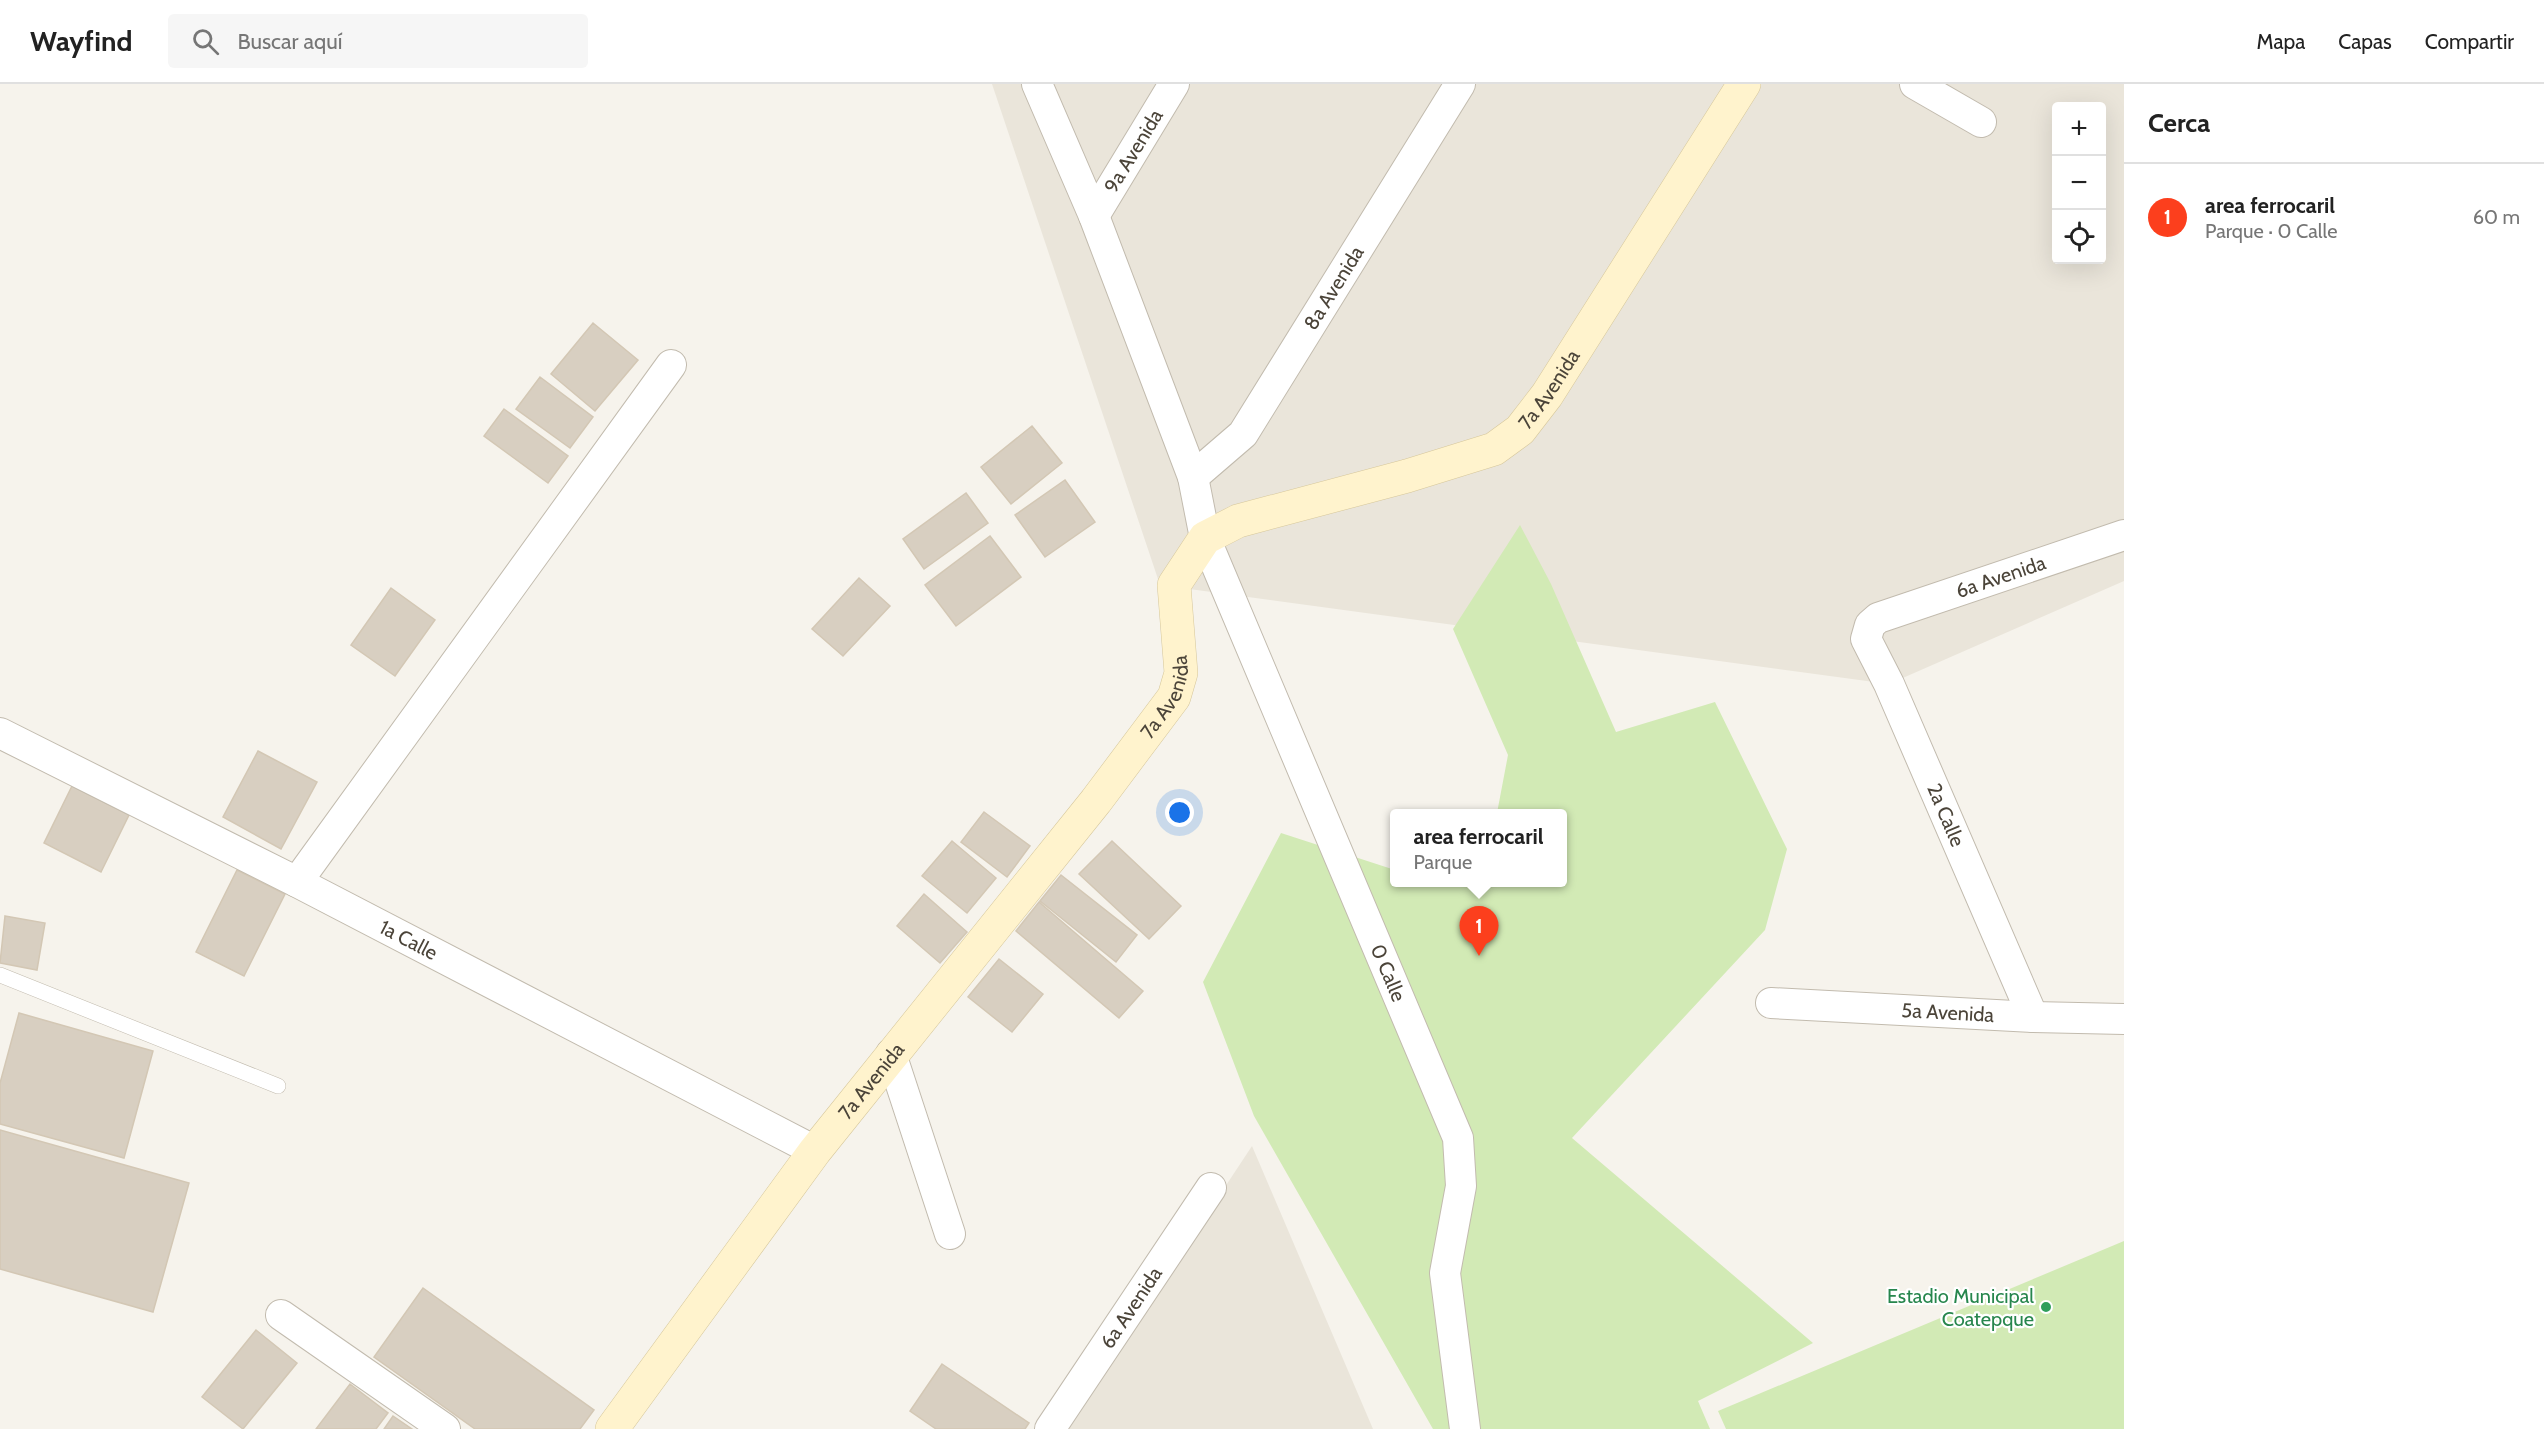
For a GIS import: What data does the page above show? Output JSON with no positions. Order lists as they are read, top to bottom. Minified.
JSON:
{"streets":{"street":["9a Avenida","8a Avenida","7a Avenida","6a Avenida","2a Calle","1a Calle","0 Calle","5a Avenida"]},"crossings":[["9a Avenida","0 Calle"],["8a Avenida","0 Calle"],["7a Avenida","1a Calle"],["7a Avenida","0 Calle"],["6a Avenida","2a Calle"],["2a Calle","5a Avenida"]],"places":["Estadio Municipal Coatepque"],"page":{"header":"Wayfind","search":"Buscar aquí","nav":["Mapa","Capas","Compartir"],"heading":"Cerca","map_buttons":["+","−"],"list":[{"mark":"1","name":"area ferrocaril","note":"Parque · 0 Calle","value":"60 m"}],"popup":["area ferrocaril","Parque"],"pins":"1"}}
